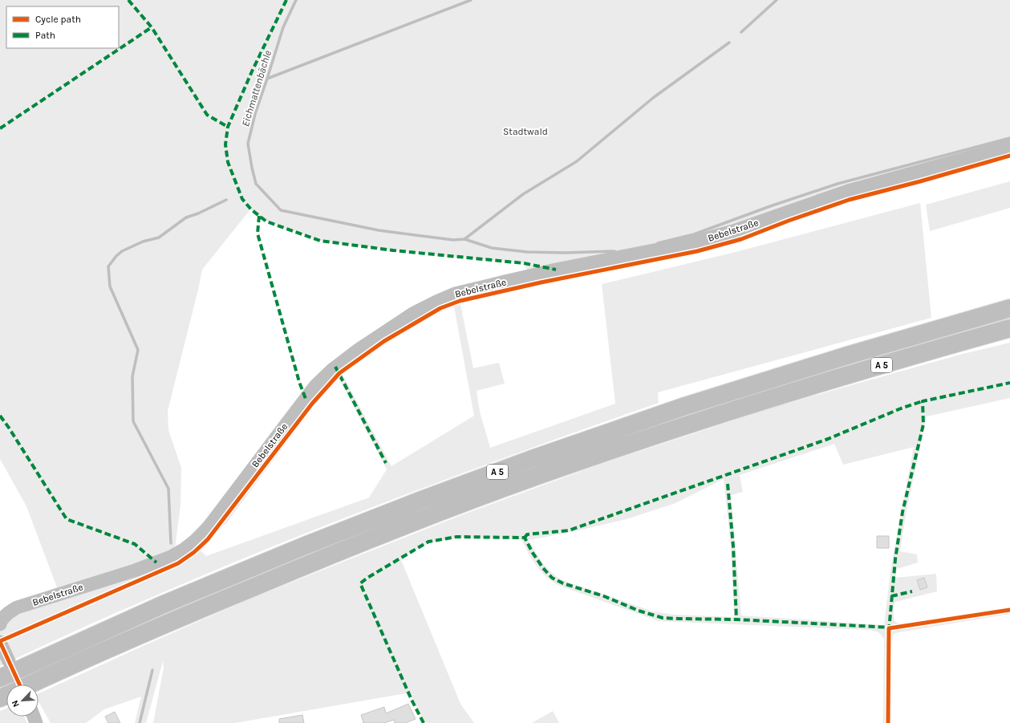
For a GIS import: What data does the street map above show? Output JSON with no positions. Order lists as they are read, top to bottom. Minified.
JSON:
{"streets":{"highway":["A 5"],"street":["Bebelstraße"]},"water":["Eichmattenbächle"],"parks":["Stadtwald"],"legend":["Cycle path","Path"],"north":"bottom left"}
